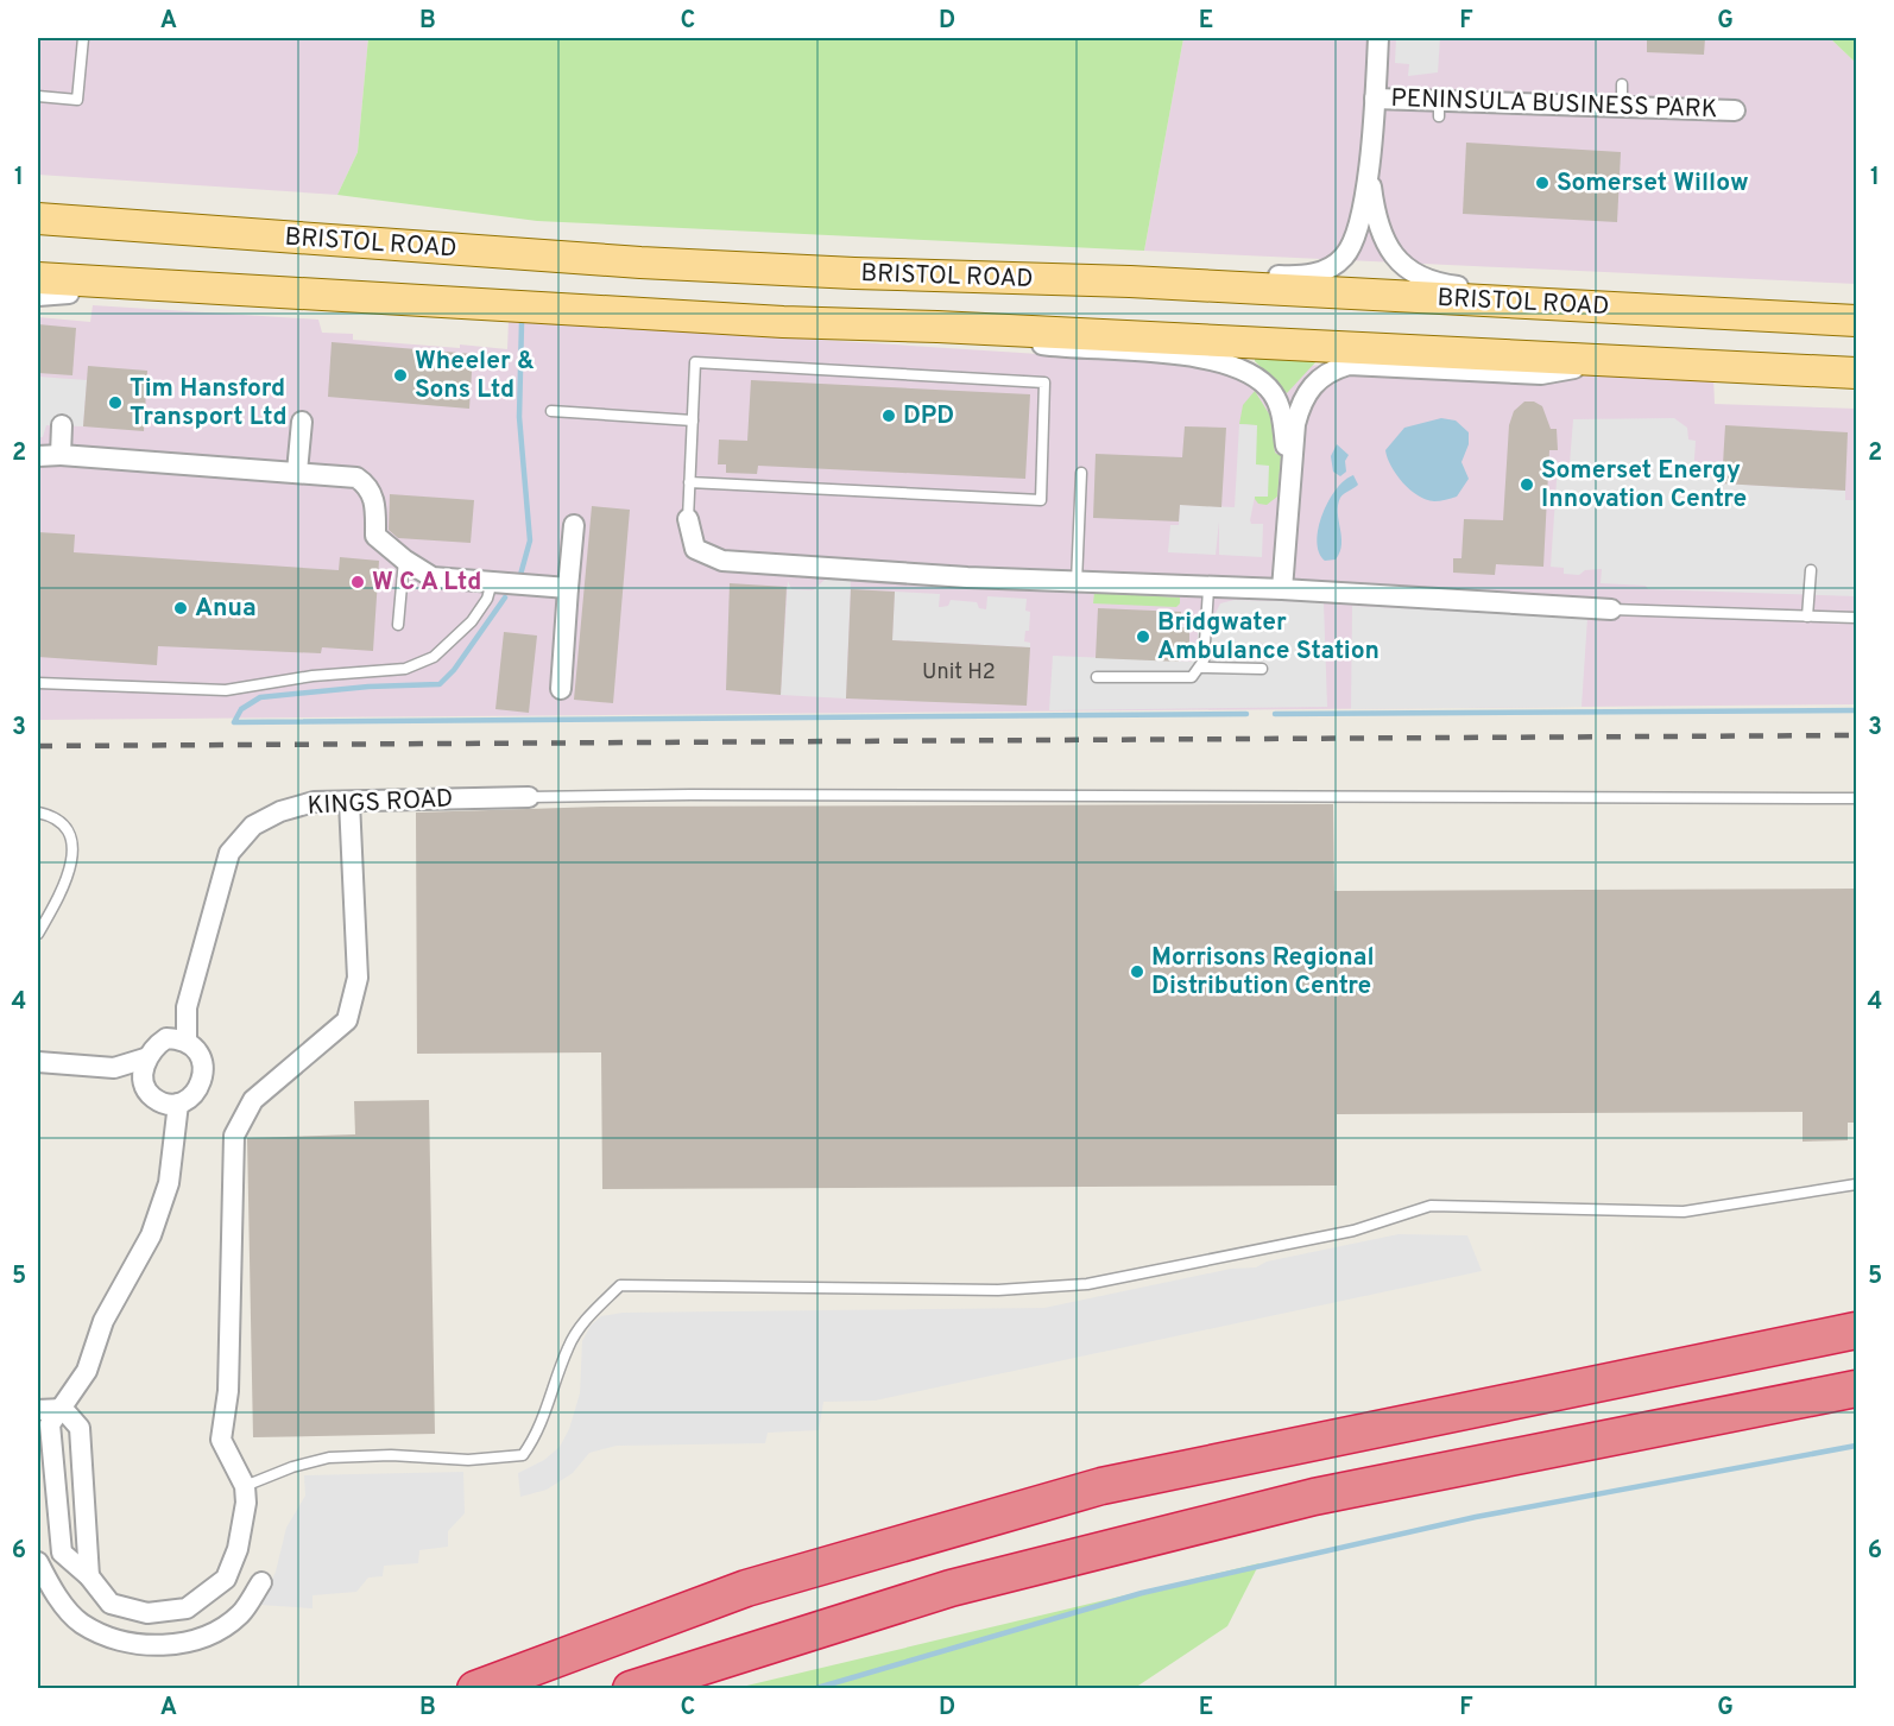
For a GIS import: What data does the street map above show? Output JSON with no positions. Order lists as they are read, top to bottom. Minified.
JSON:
{"streets":{"main road":["BRISTOL ROAD"],"street":["PENINSULA BUSINESS PARK","KINGS ROAD"]},"crossings":[["PENINSULA BUSINESS PARK","BRISTOL ROAD"]],"places":["Somerset Willow","Wheeler & Sons Ltd","Tim Hansford Transport Ltd","DPD","Somerset Energy Innovation Centre","W C A Ltd","Anua","Bridgwater Ambulance Station","Morrisons Regional Distribution Centre"],"house_numbers":["Unit H2"],"grid":{"columns":["A","B","C","D","E","F","G"],"rows":["1","2","3","4","5","6"]}}
